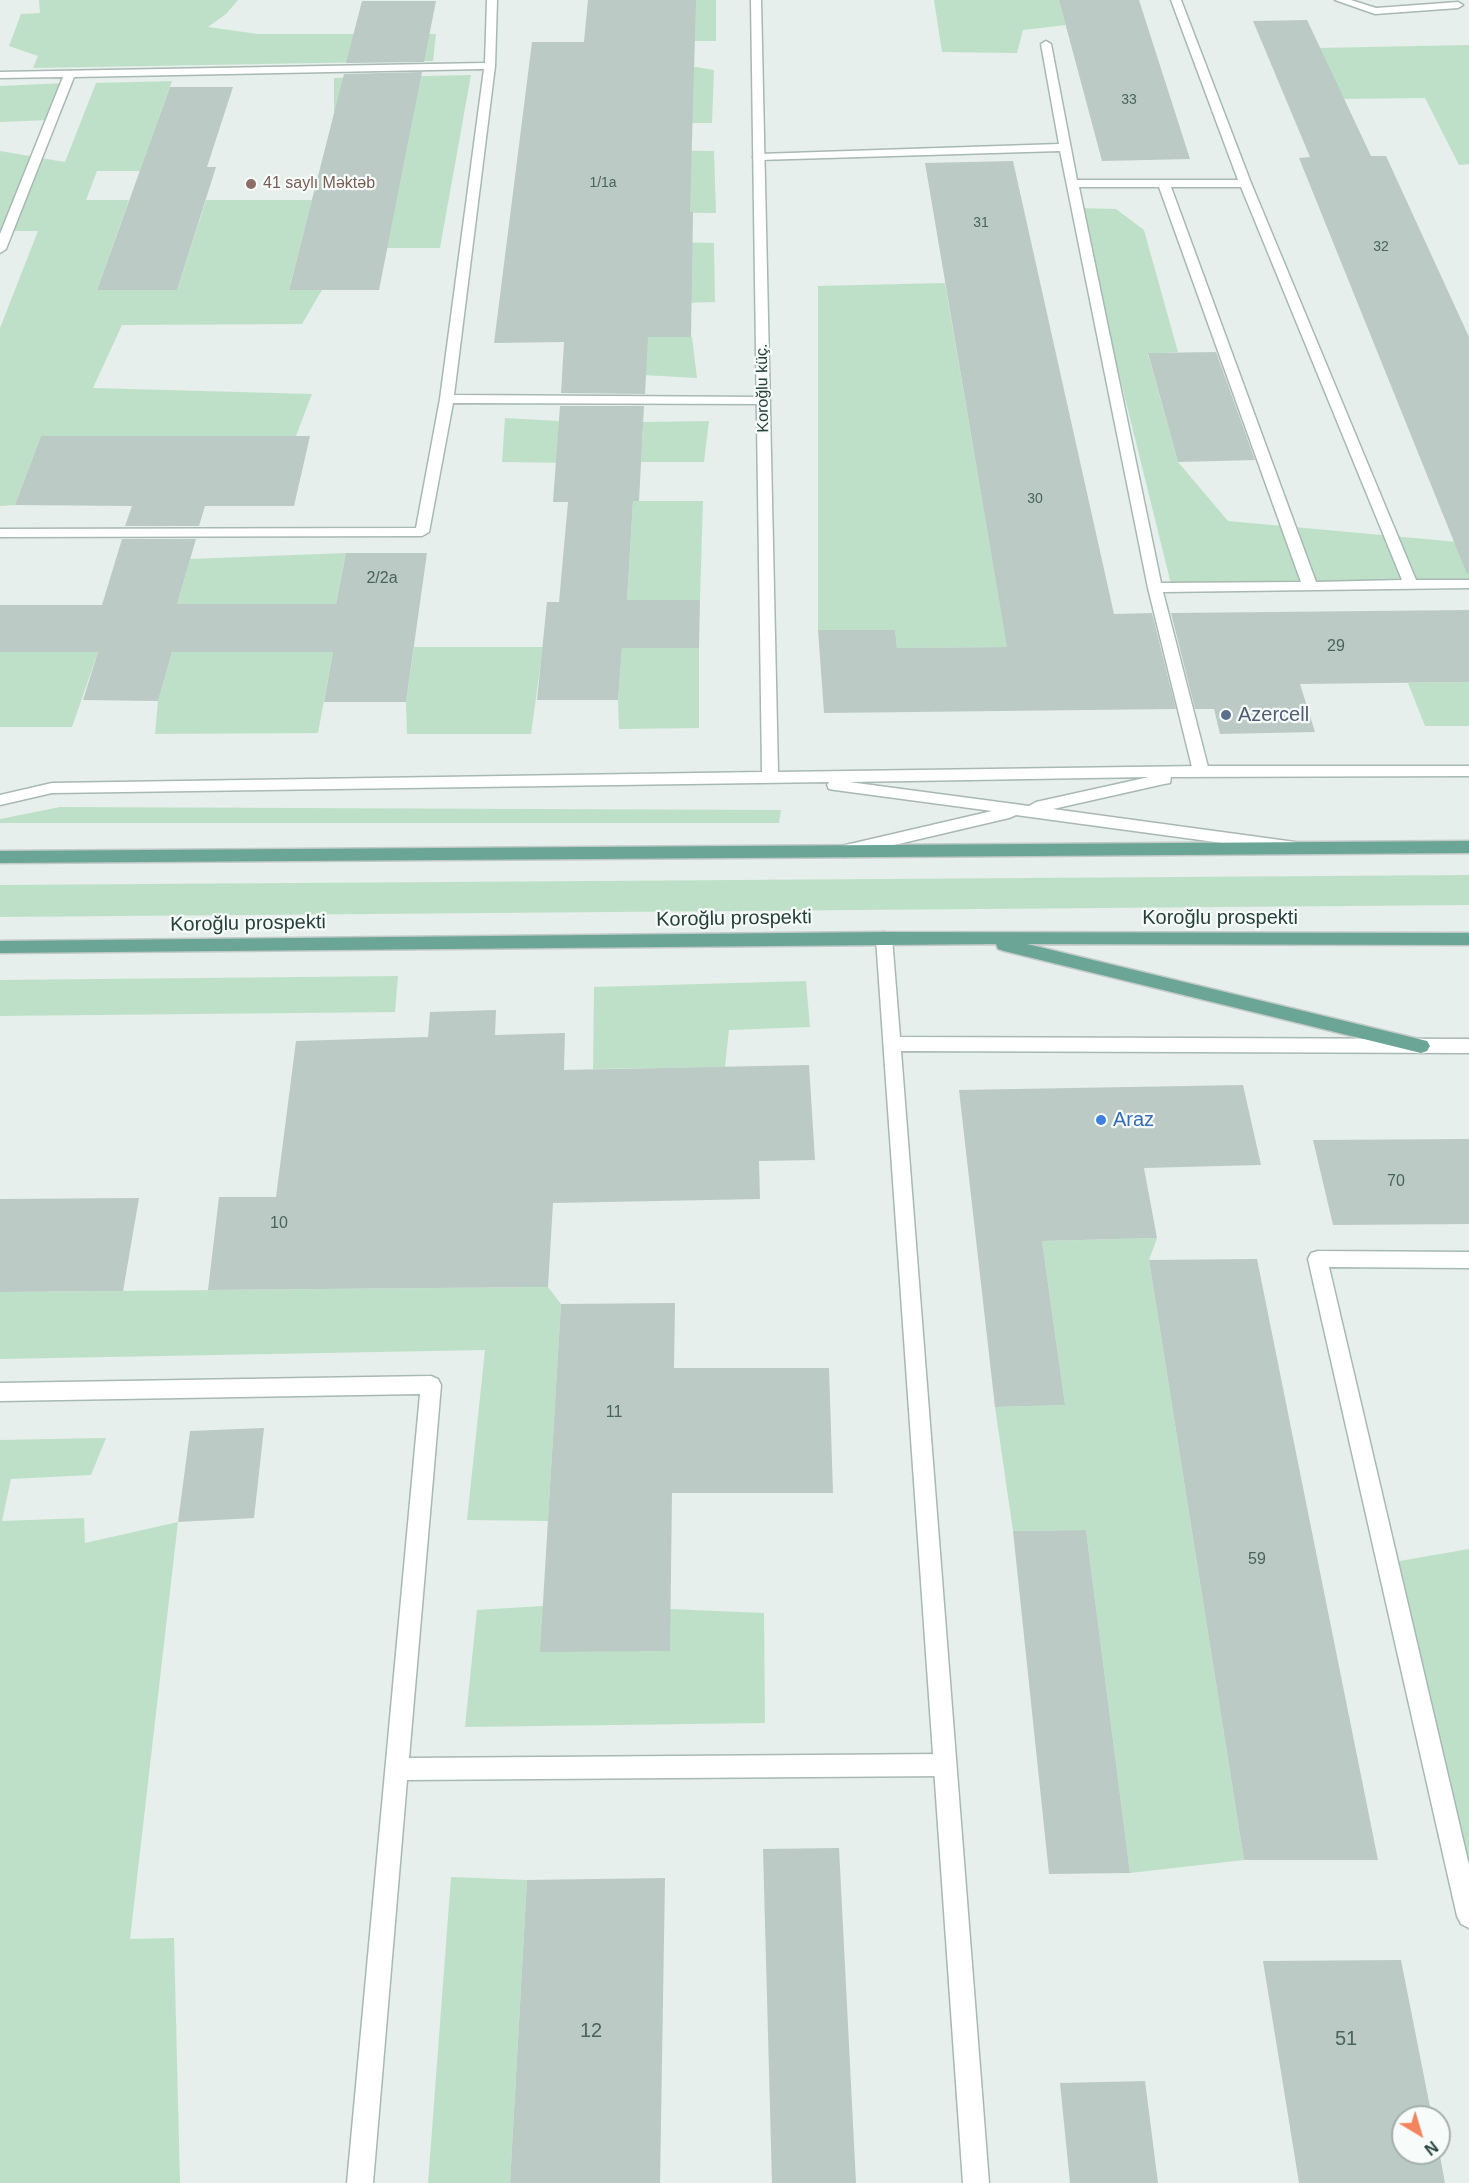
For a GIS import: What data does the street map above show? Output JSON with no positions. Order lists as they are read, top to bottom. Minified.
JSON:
{"streets":{"main road":["Koroğlu prospekti"],"street":["Koroğlu küç."]},"places":["41 saylı Məktəb","Azercell","Araz"],"house_numbers":["33","1/1a","31","32","30","2/2a","29","70","10","11","59","12","51"],"north":"bottom right"}
